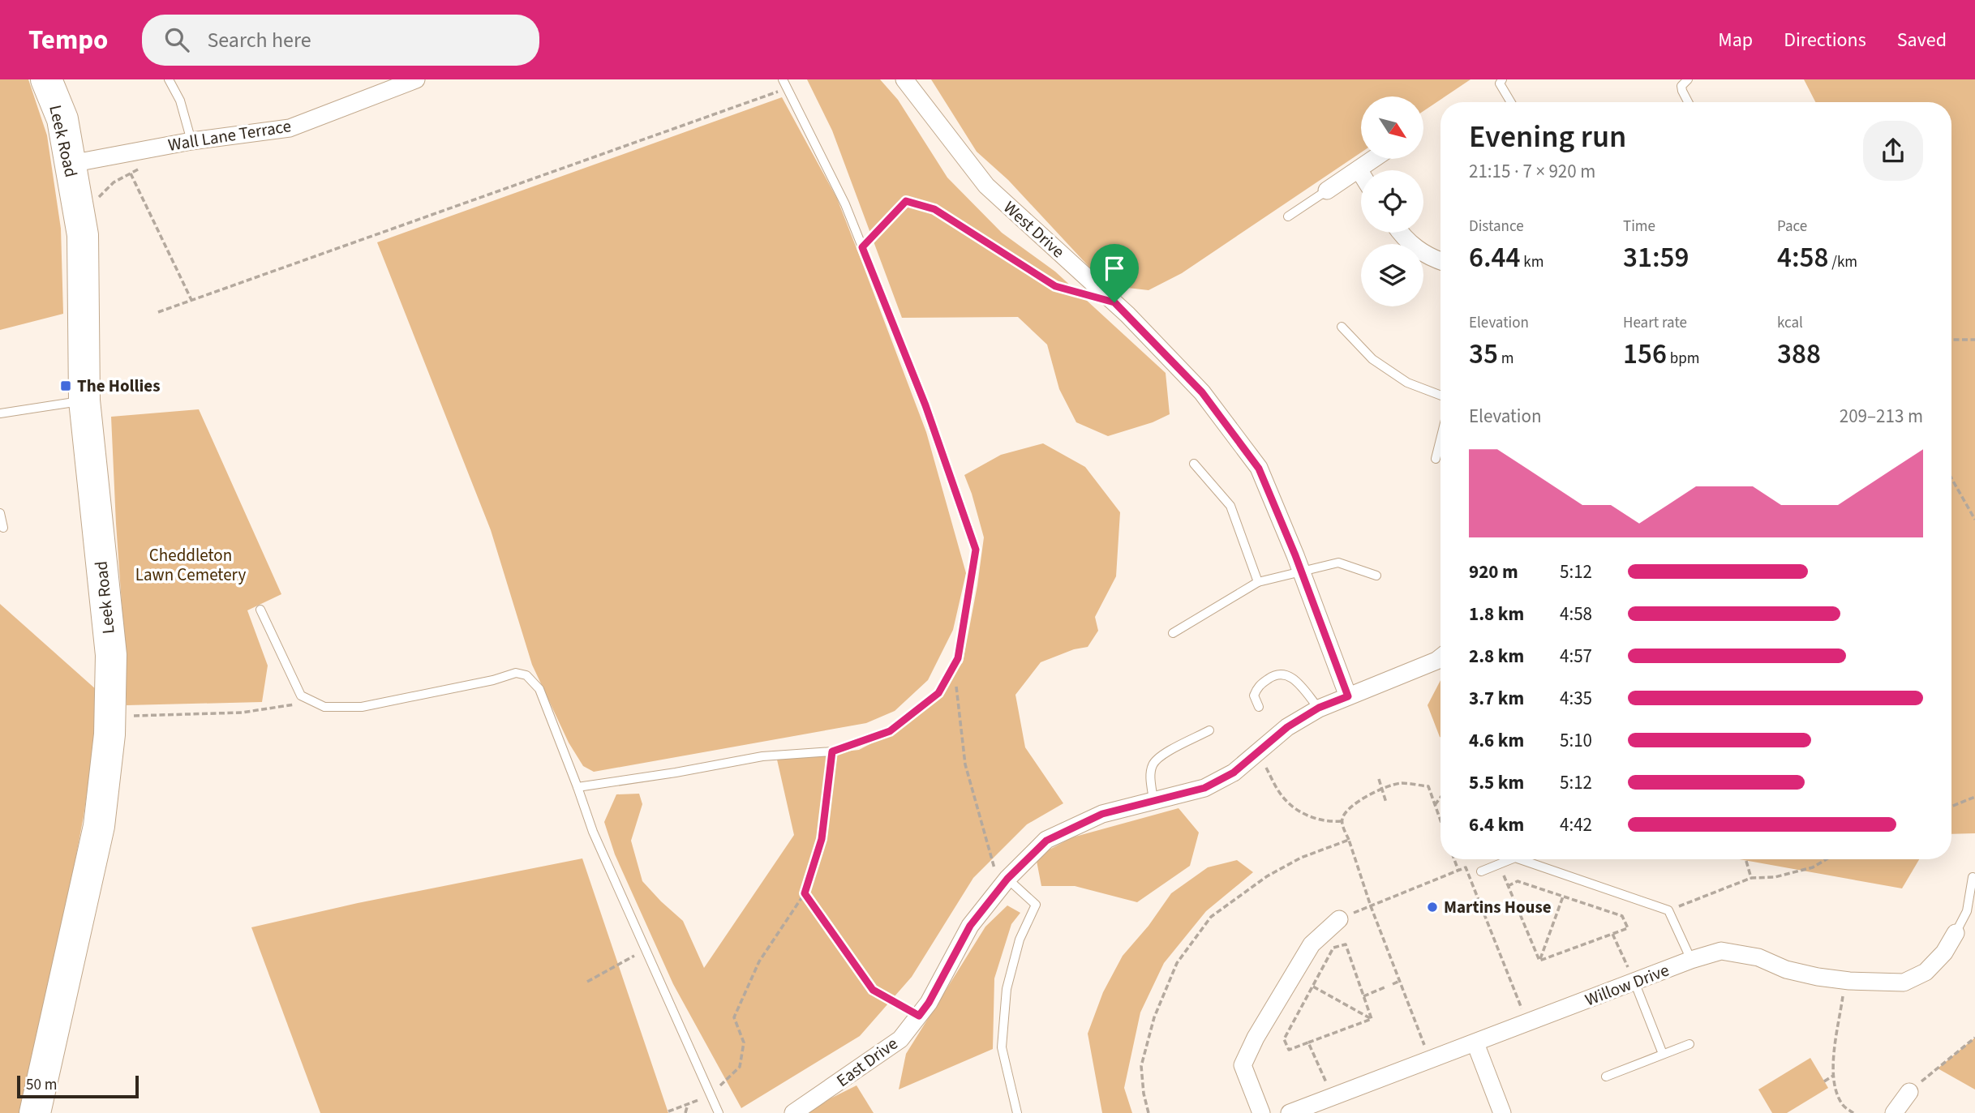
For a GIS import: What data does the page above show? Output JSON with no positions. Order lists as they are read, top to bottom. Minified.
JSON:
{"streets":{"highway":["Leek Road"],"street":["Wall Lane Terrace","West Drive","Willow Drive","East Drive"]},"crossings":[["Wall Lane Terrace","Leek Road"],["West Drive","East Drive"]],"parks":["Cheddleton Lawn Cemetery"],"places":{"transit":["The Hollies"],"other":["Martins House"]},"scale_bar":"50 m","north":"bottom right","page":{"header":"Tempo","search":"Search here","nav":["Map","Directions","Saved"],"heading":["Evening run","21:15 · 7 × 920 m"],"stats":[["Distance","6.44 km"],["Time","31:59"],["Pace","4:58 /km"],["Elevation","35 m"],["Heart rate","156 bpm"],["kcal","388"]],"chart":["Elevation","209–213 m"],"list":[{"name":"920 m","note":"5:12"},{"name":"1.8 km","note":"4:58"},{"name":"2.8 km","note":"4:57"},{"name":"3.7 km","note":"4:35"},{"name":"4.6 km","note":"5:10"},{"name":"5.5 km","note":"5:12"},{"name":"6.4 km","note":"4:42"}],"scale":"50 m"}}
